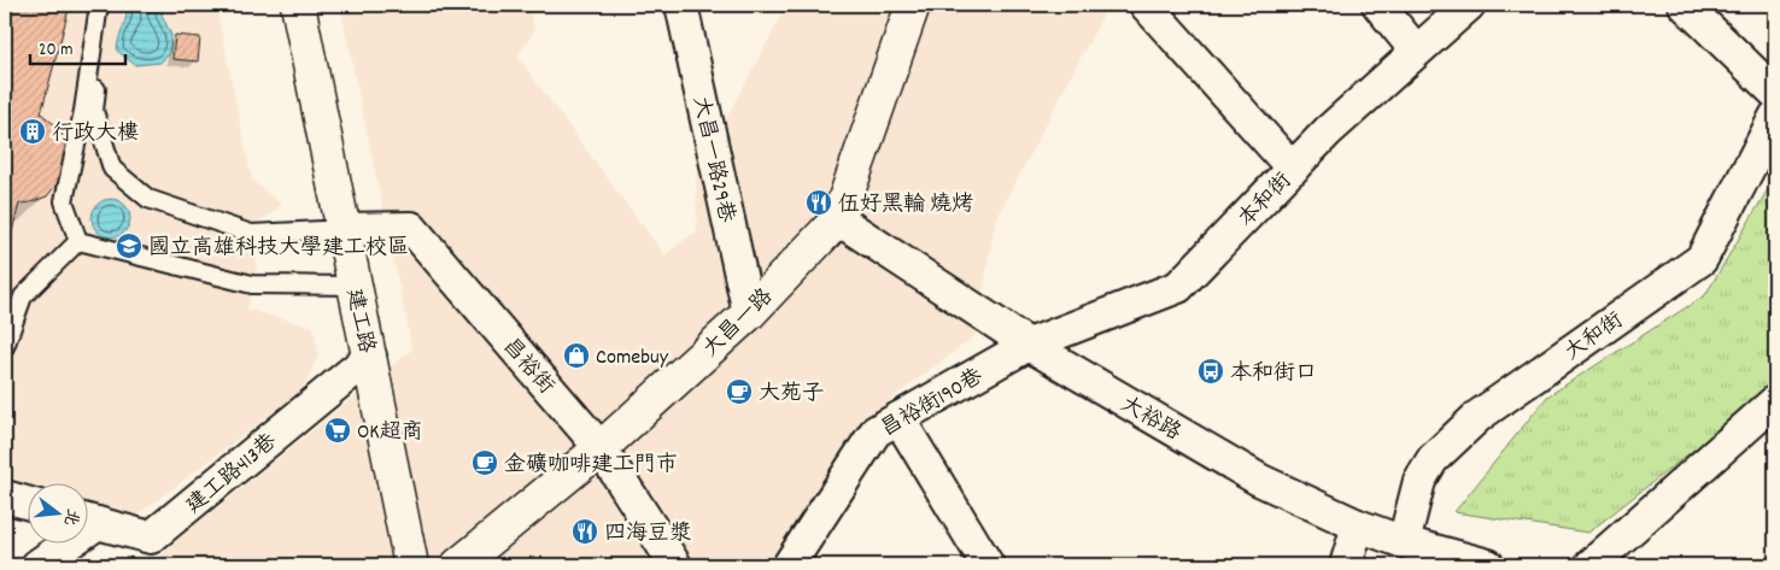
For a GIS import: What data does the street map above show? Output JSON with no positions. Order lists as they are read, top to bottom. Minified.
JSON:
{"streets":{"street":["大昌一路29巷","本和街","建工路","大昌一路","大和街","昌裕街","昌裕街190巷","大裕路","建工路413巷"]},"crossings":[["大昌一路29巷","大昌一路"],["本和街","昌裕街190巷"],["本和街","大裕路"],["建工路","昌裕街"],["建工路","建工路413巷"],["大昌一路","昌裕街"],["大昌一路","大裕路"],["大和街","大裕路"],["昌裕街190巷","大裕路"]],"places":{"building":["行政大樓"],"restaurant":["伍好黑輪 燒烤","四海豆漿"],"school or university":["國立高雄科技大學建工校區"],"shop":["Comebuy"],"bus stop":["本和街口"],"cafe":["大苑子","金礦咖啡建工門市"],"supermarket":["OK超商"]},"scale_bar":"20 m","north":"right"}
